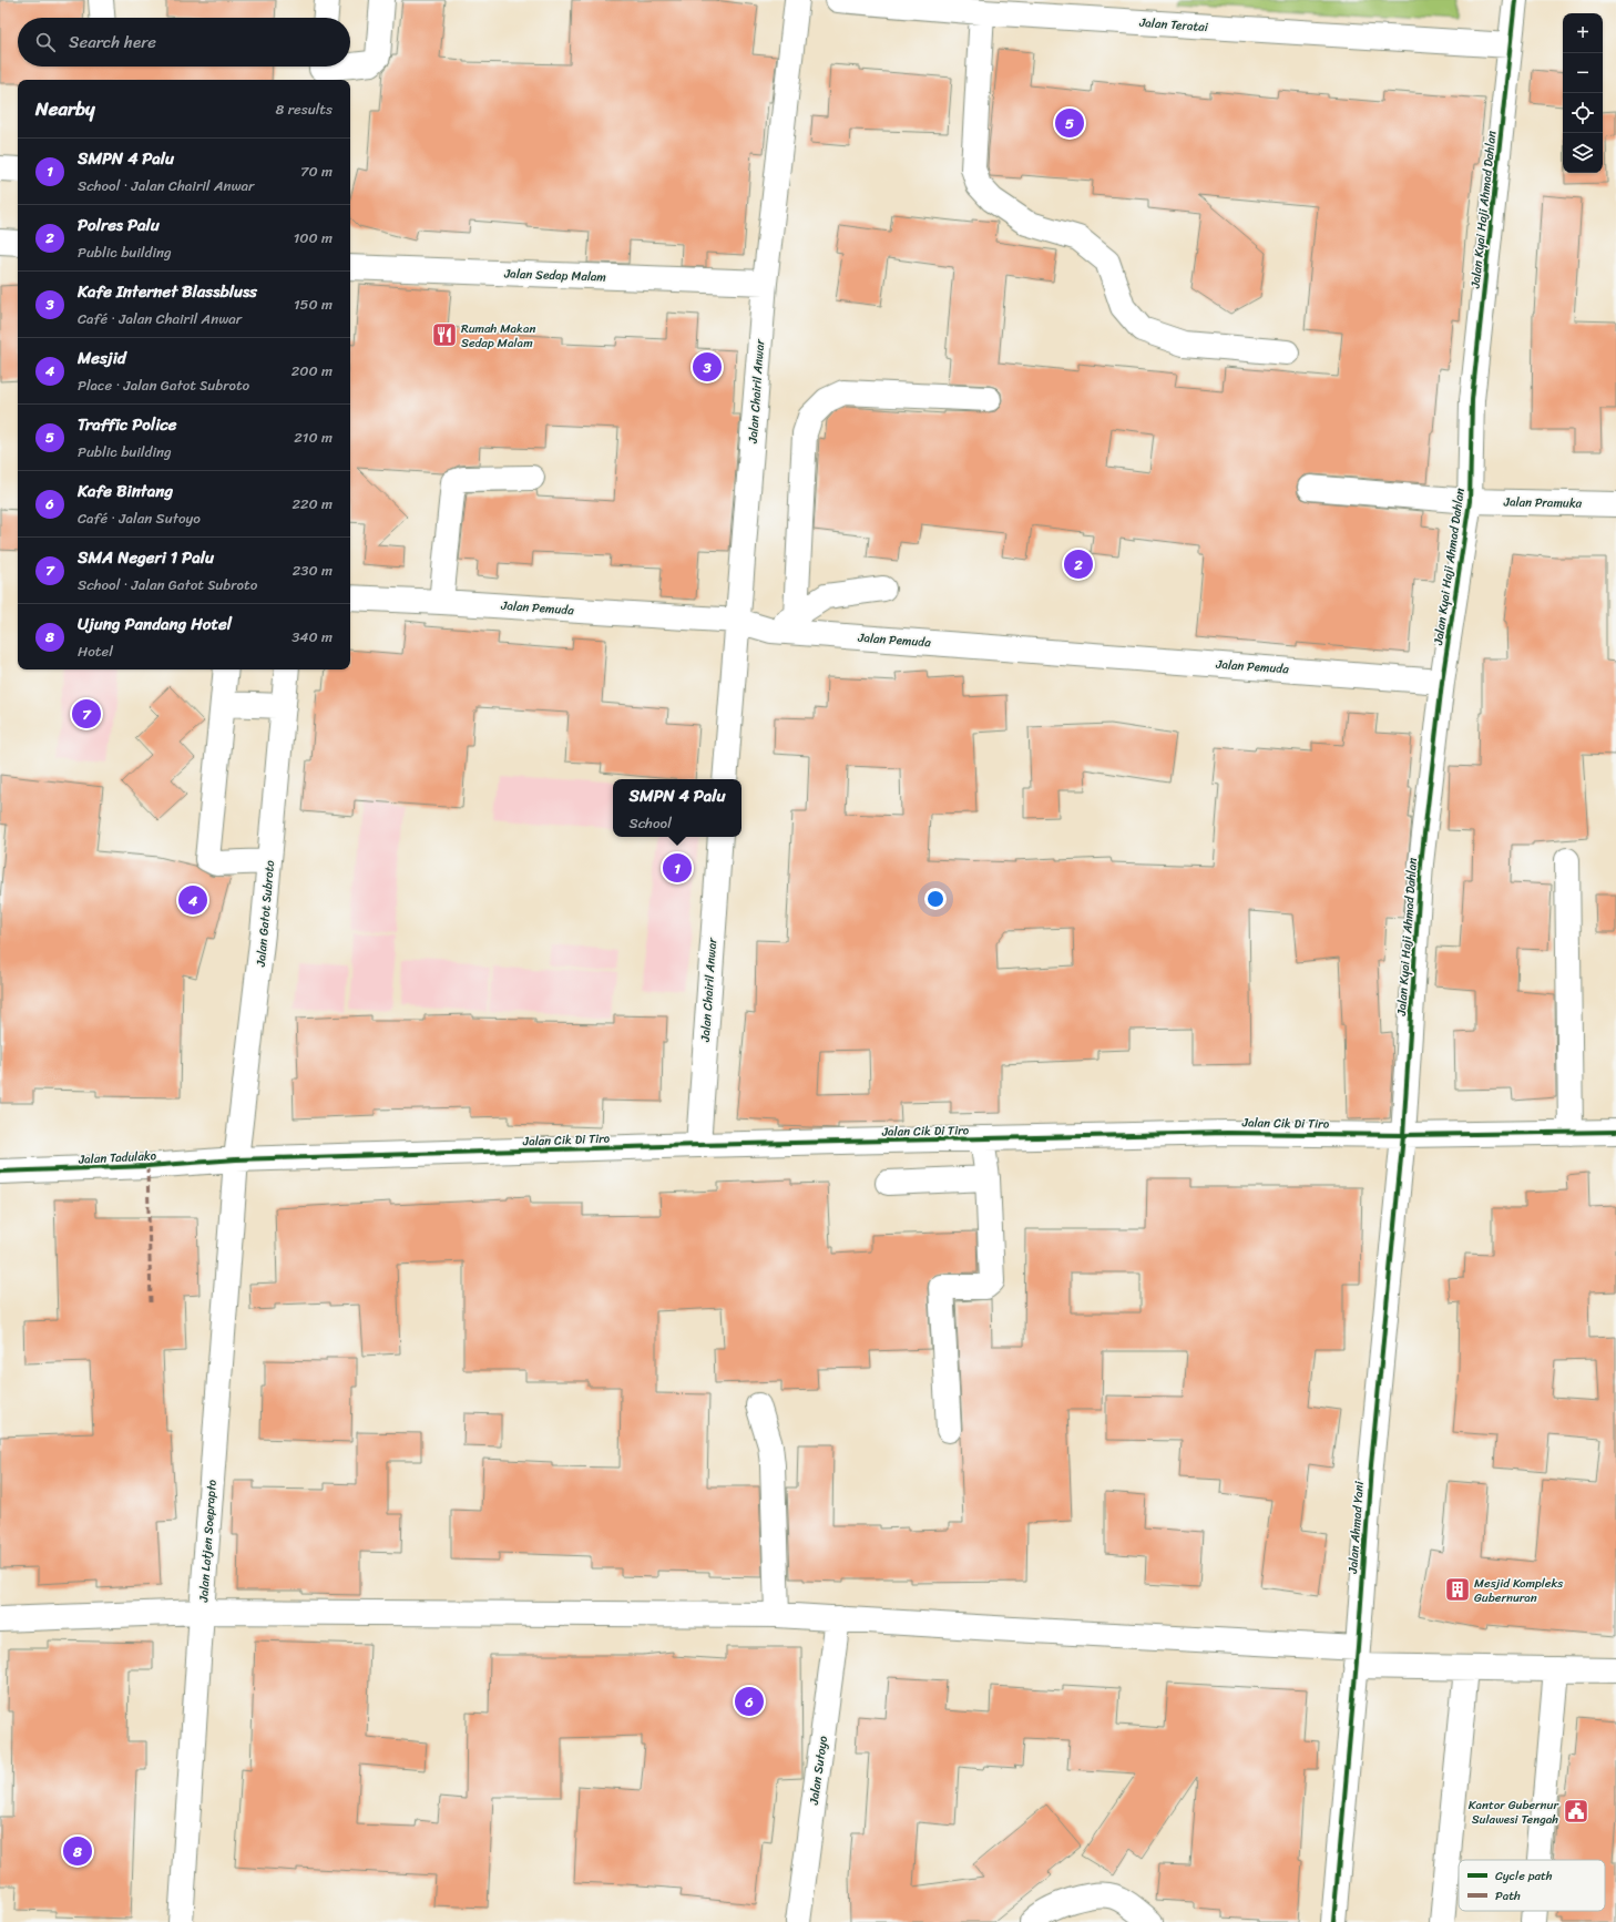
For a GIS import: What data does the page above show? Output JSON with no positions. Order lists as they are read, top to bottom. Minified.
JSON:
{"streets":{"street":["Jalan Teratai","Jalan Kyai Haji Ahmad Dahlan","Jalan Sedap Malam","Jalan Chairil Anwar","Jalan Pramuka","Jalan Pemuda","Jalan Gatot Subroto","Jalan Cik Di Tiro","Jalan Tadulako","Jalan Ahmad Yani","Jalan Latjen Soeprapto","Jalan Sutoyo"]},"crossings":[["Jalan Teratai","Jalan Kyai Haji Ahmad Dahlan"],["Jalan Kyai Haji Ahmad Dahlan","Jalan Pramuka"],["Jalan Kyai Haji Ahmad Dahlan","Jalan Pemuda"],["Jalan Kyai Haji Ahmad Dahlan","Jalan Cik Di Tiro"],["Jalan Kyai Haji Ahmad Dahlan","Jalan Ahmad Yani"],["Jalan Sedap Malam","Jalan Chairil Anwar"],["Jalan Chairil Anwar","Jalan Pemuda"],["Jalan Chairil Anwar","Jalan Cik Di Tiro"],["Jalan Gatot Subroto","Jalan Cik Di Tiro"],["Jalan Gatot Subroto","Jalan Tadulako"],["Jalan Gatot Subroto","Jalan Latjen Soeprapto"],["Jalan Cik Di Tiro","Jalan Tadulako"],["Jalan Cik Di Tiro","Jalan Ahmad Yani"],["Jalan Cik Di Tiro","Jalan Latjen Soeprapto"],["Jalan Tadulako","Jalan Latjen Soeprapto"]],"places":{"restaurant":["Rumah Makan Sedap Malam"],"building":["Mesjid Kompleks Gubernuran"],"public building":["Kantor Gubernur Sulawesi Tengah"]},"legend":["Cycle path","Path"],"page":{"map_buttons":["+","−"],"search":"Search here","heading":["Nearby","8 results"],"pins":["5","3","2","7","1","4","6","8"],"list":[{"mark":"1","name":"SMPN 4 Palu","note":"School · Jalan Chairil Anwar","value":"70 m"},{"mark":"2","name":"Polres Palu","note":"Public building","value":"100 m"},{"mark":"3","name":"Kafe Internet Blassbluss","note":"Café · Jalan Chairil Anwar","value":"150 m"},{"mark":"4","name":"Mesjid","note":"Place · Jalan Gatot Subroto","value":"200 m"},{"mark":"5","name":"Traffic Police","note":"Public building","value":"210 m"},{"mark":"6","name":"Kafe Bintang","note":"Café · Jalan Sutoyo","value":"220 m"},{"mark":"7","name":"SMA Negeri 1 Palu","note":"School · Jalan Gatot Subroto","value":"230 m"},{"mark":"8","name":"Ujung Pandang Hotel","note":"Hotel","value":"340 m"}],"popup":["SMPN 4 Palu","School"]}}
